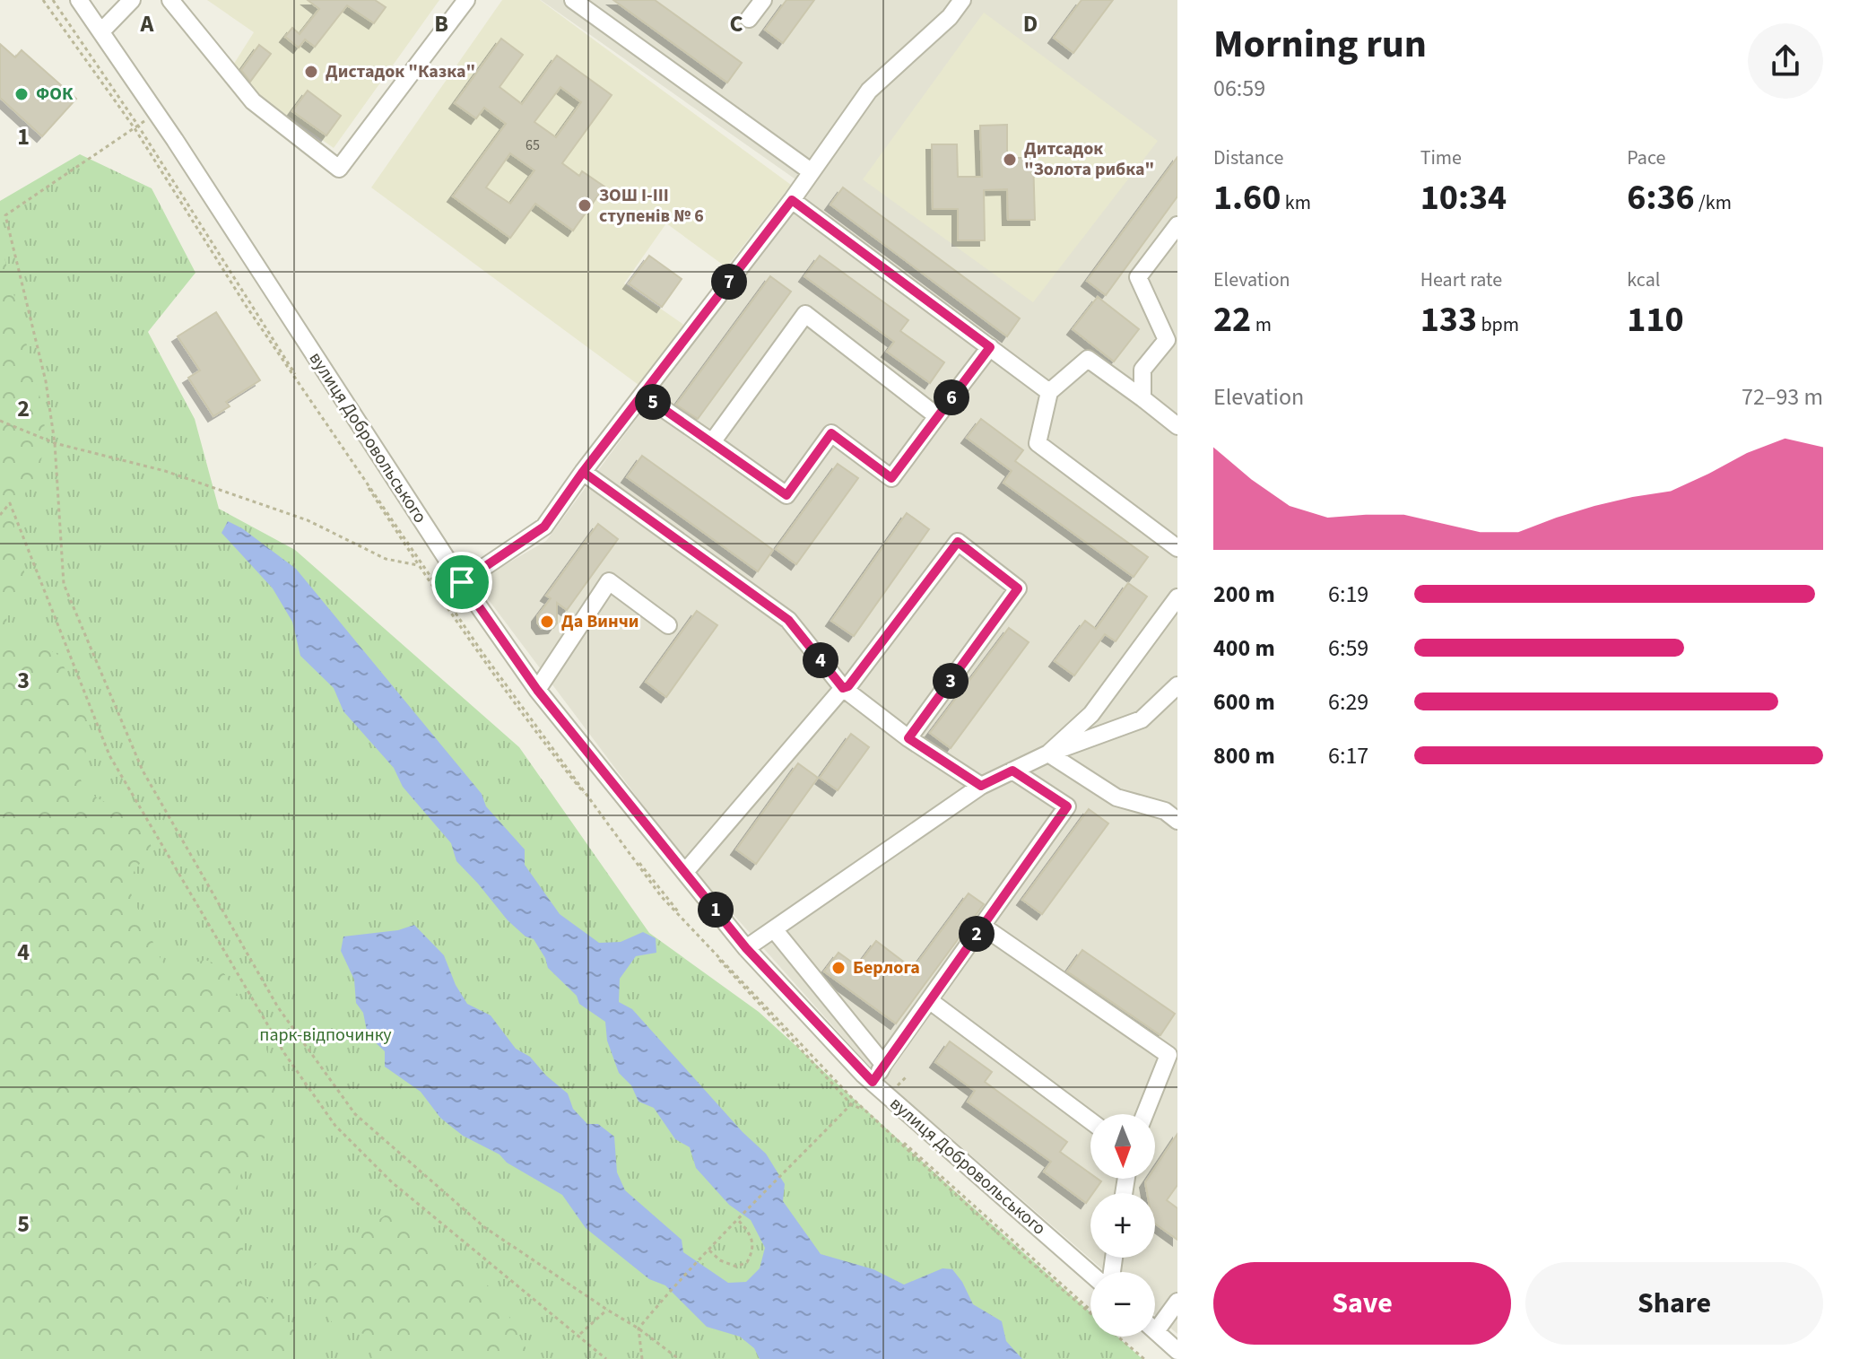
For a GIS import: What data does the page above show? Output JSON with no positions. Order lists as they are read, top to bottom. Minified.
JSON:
{"streets":{"street":["вулиця Добровольського"]},"parks":["парк-відпочинку"],"places":["Дистадок \"Казка\"","ФОК","Дитсадок \"Золота рибка\"","ЗОШ І-ІІІ ступенів № 6","Да Винчи","Берлога"],"house_numbers":["65"],"north":"bottom","page":{"heading":["Morning run","06:59"],"stats":[["Distance","1.60 km"],["Time","10:34"],["Pace","6:36 /km"],["Elevation","22 m"],["Heart rate","133 bpm"],["kcal","110"]],"pins":["7","6","5","4","3","1","2"],"chart":["Elevation","72–93 m"],"list":[{"name":"200 m","note":"6:19"},{"name":"400 m","note":"6:59"},{"name":"600 m","note":"6:29"},{"name":"800 m","note":"6:17"}],"map_buttons":["+","−"],"buttons":["Save","Share"]},"grid":{"columns":["A","B","C","D"],"rows":["1","2","3","4","5"]}}
